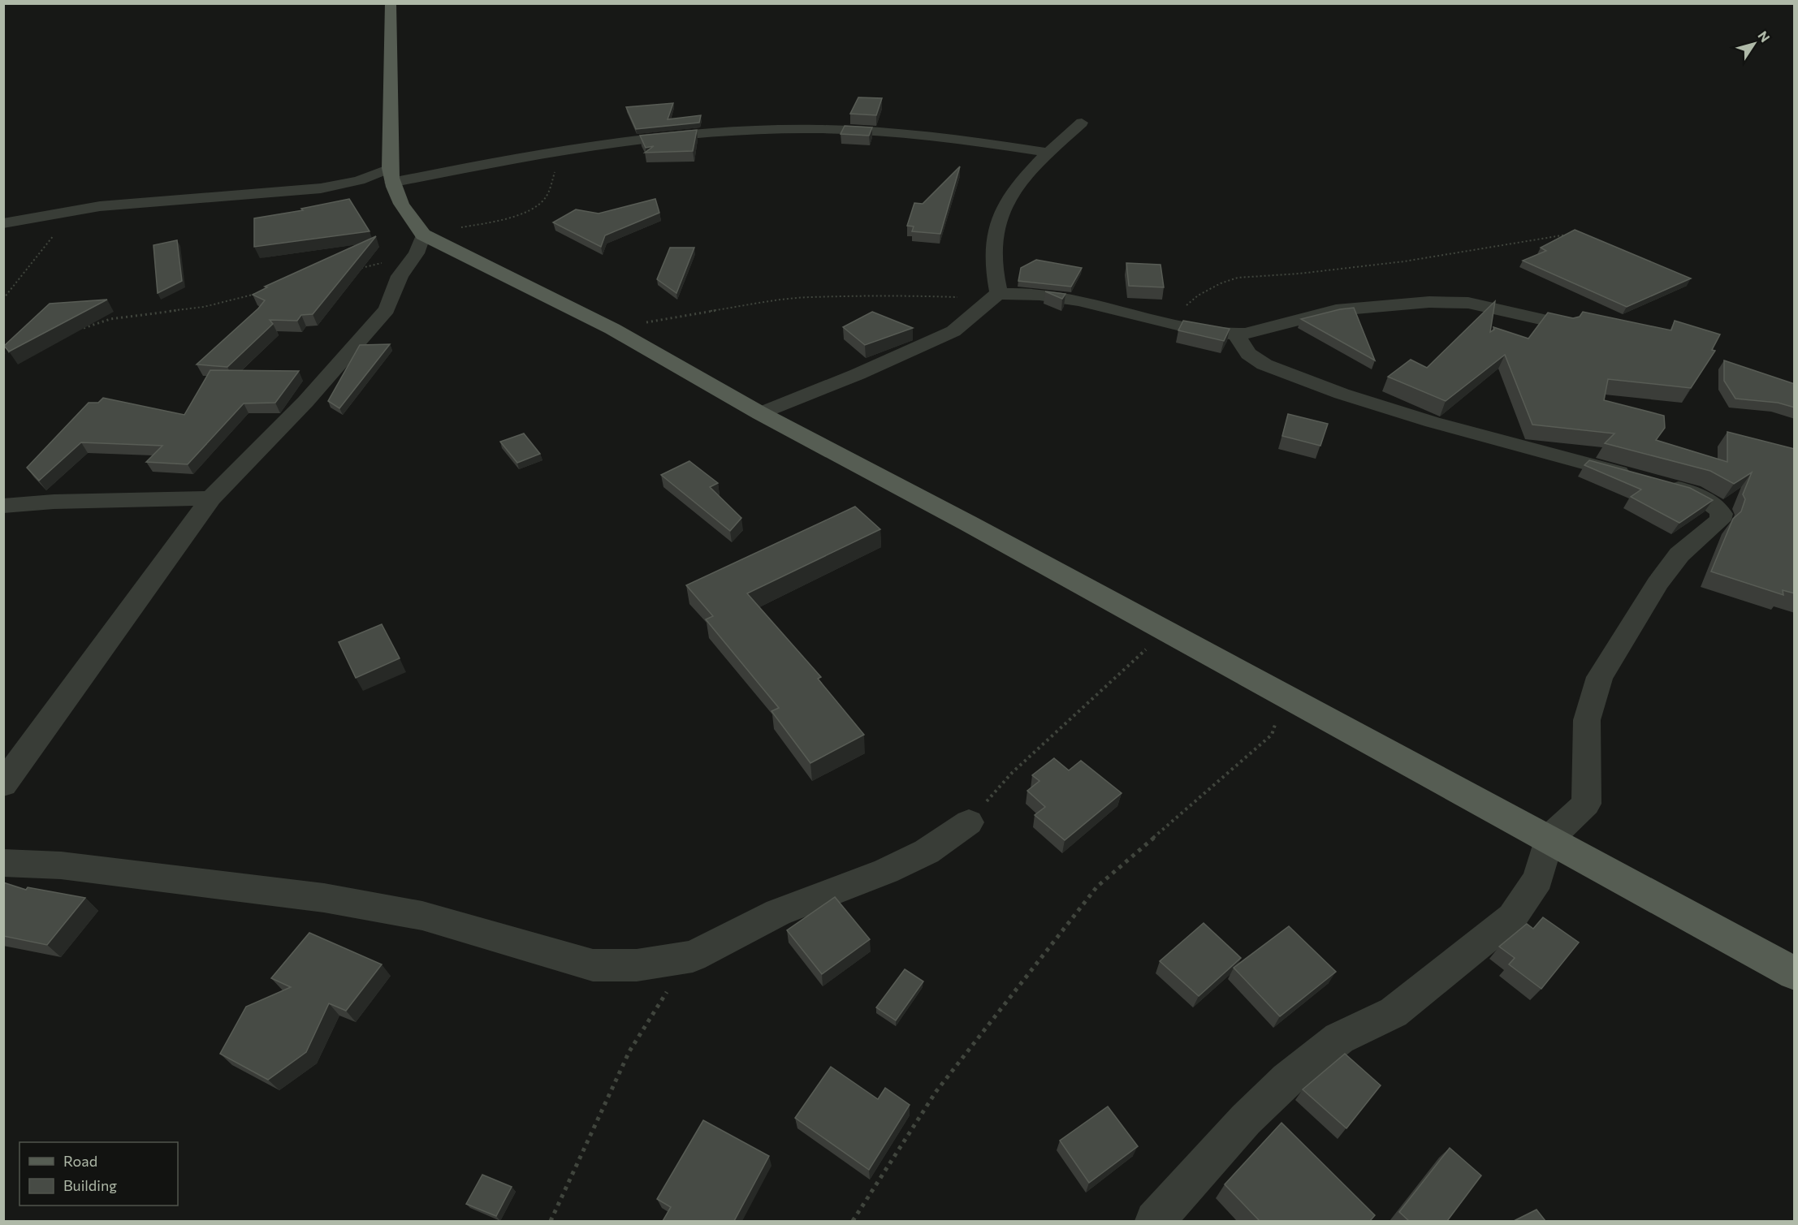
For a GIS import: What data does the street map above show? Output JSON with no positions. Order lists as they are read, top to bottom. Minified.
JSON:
{"legend":["Road","Building"],"north":"top right"}
